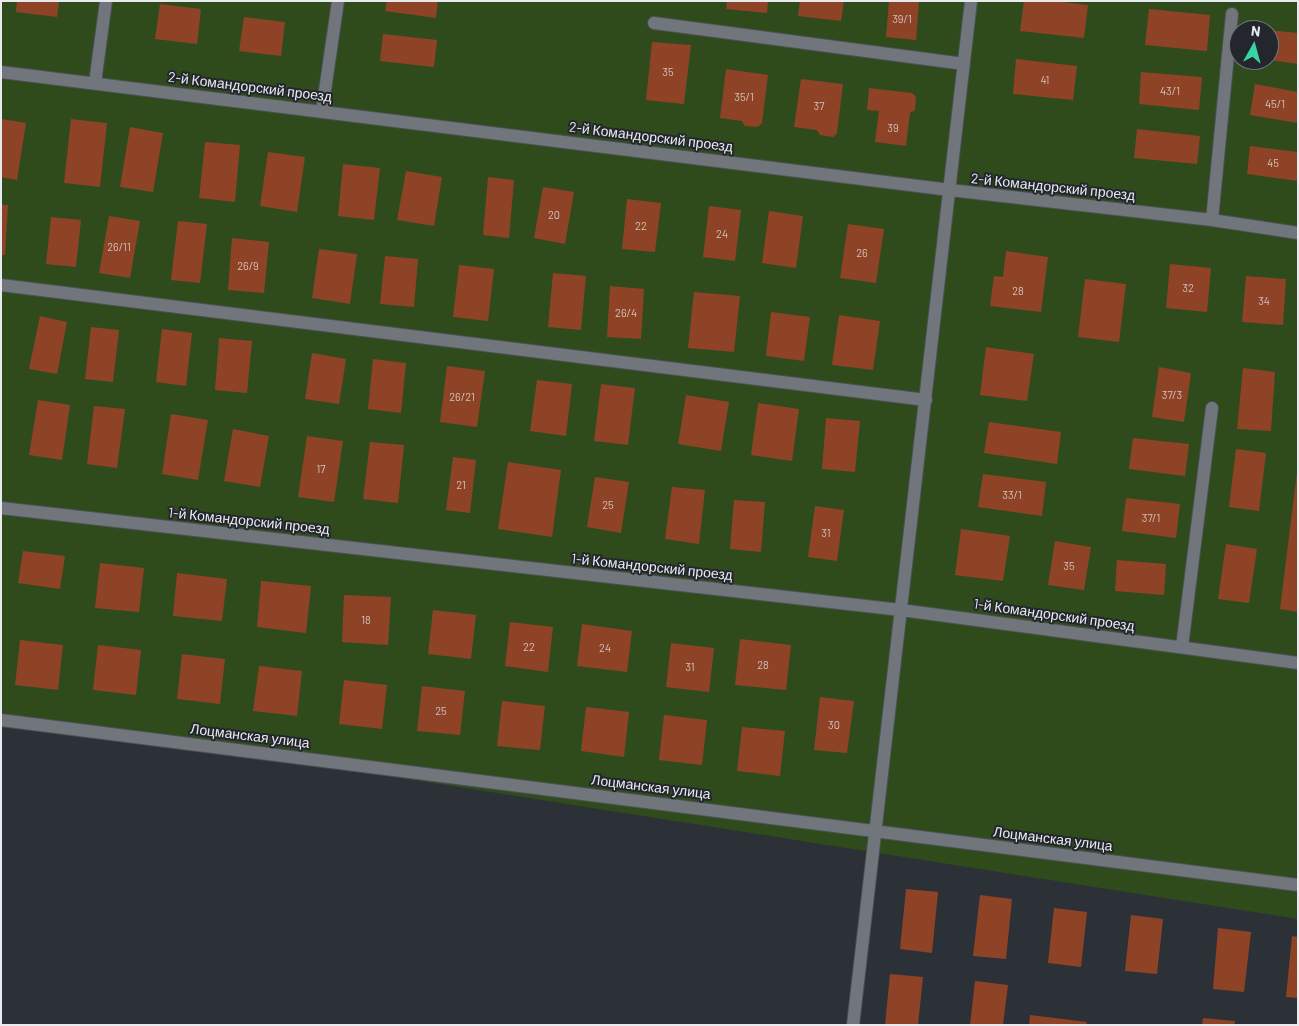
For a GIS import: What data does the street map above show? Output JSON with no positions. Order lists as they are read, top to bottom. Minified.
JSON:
{"streets":{"street":["2-й Командорский проезд","1-й Командорский проезд","Лоцманская улица"]},"house_numbers":["39/1","35","41","43/1","35/1","45/1","37","39","45","20","22","24","26/11","26","26/9","32","28","34","26/4","37/3","26/21","17","21","33/1","25","37/1","31","35","18","22","24","28","31","25","30"],"north":"top"}
